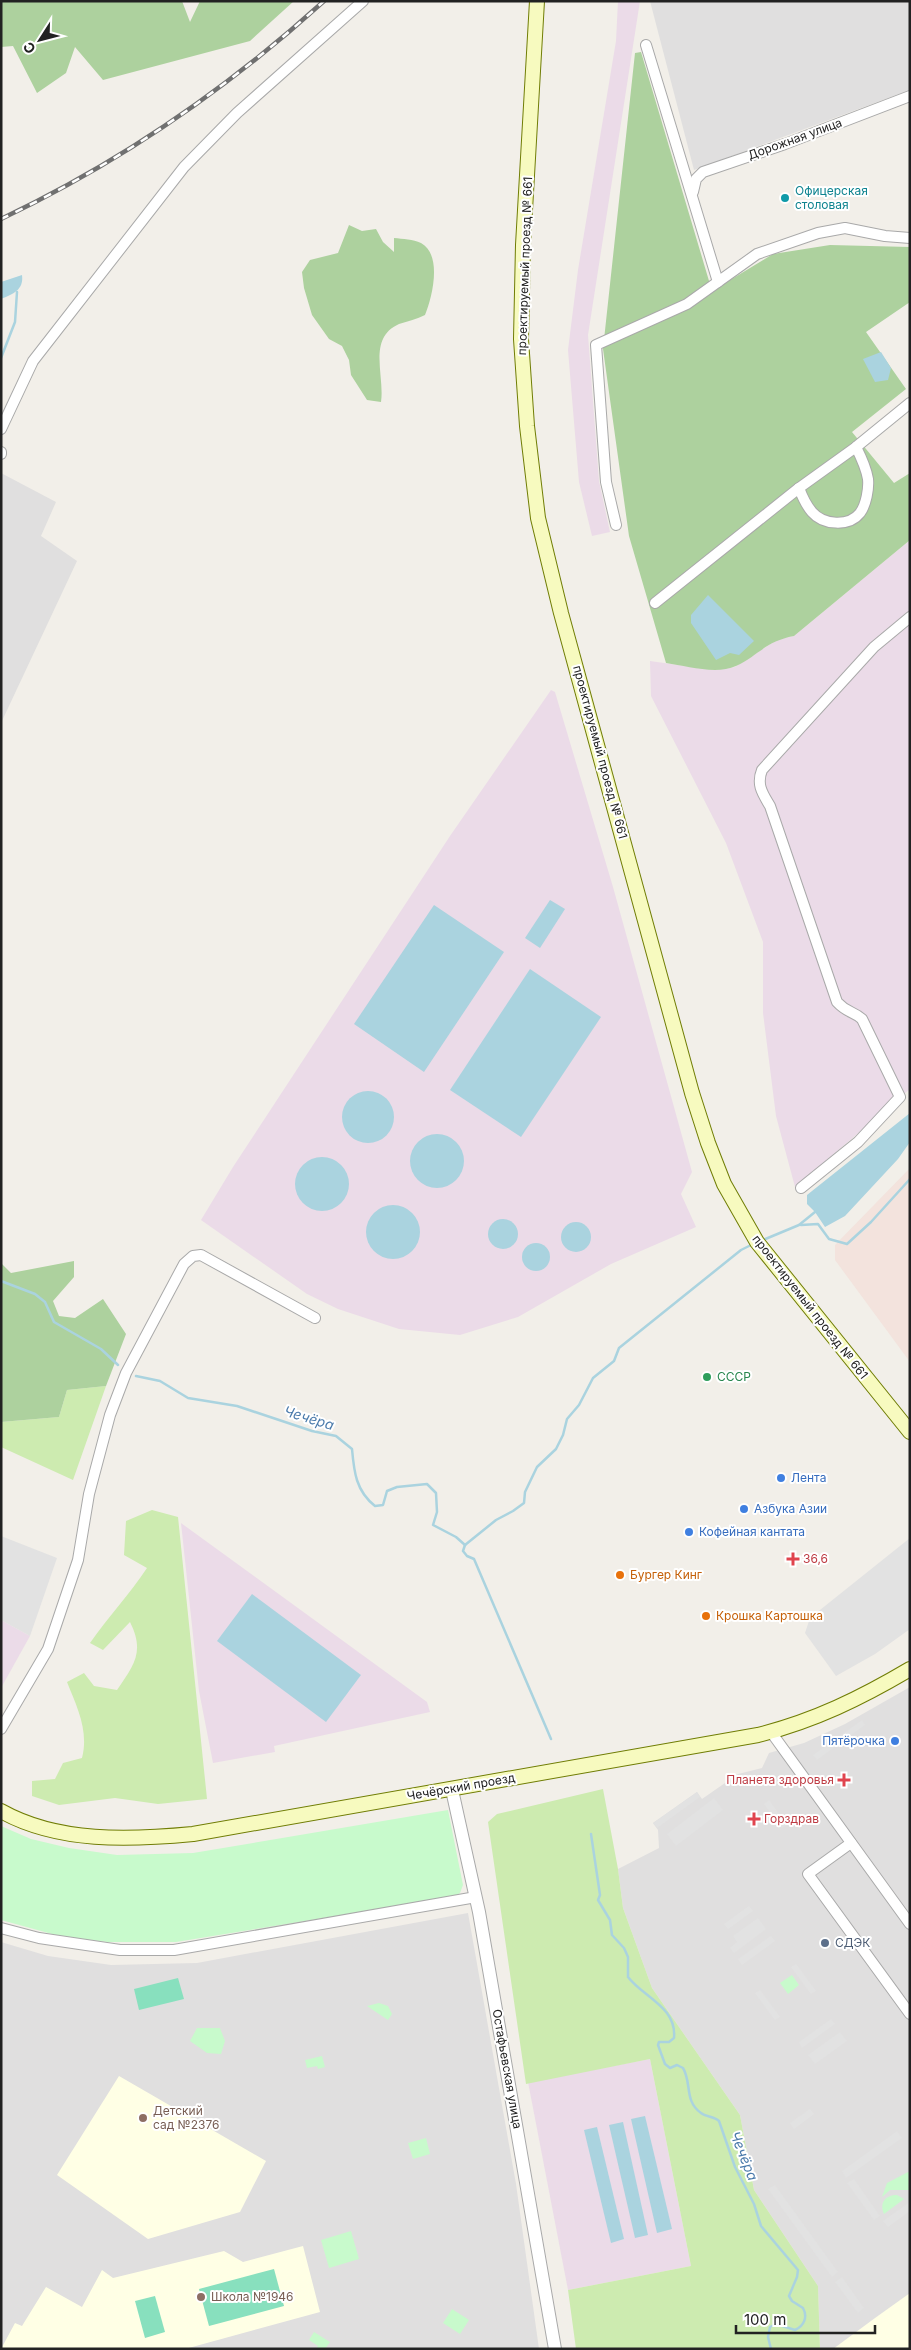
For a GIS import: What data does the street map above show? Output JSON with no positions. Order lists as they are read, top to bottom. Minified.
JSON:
{"streets":{"main road":["проектируемый проезд № 661","Чечёрский проезд"],"street":["Дорожная улица","Остафьевская улица"]},"crossings":[["Чечёрский проезд","Остафьевская улица"]],"water":["Чечёра"],"places":{"other":["Офицерская столовая","СССР","Лента","Азбука Азии","Кофейная кантата","Бургер Кинг","Крошка Картошка","Пятёрочка","СДЭК","Детский сад №2376","Школа №1946"],"health":["36,6","Планета здоровья","Горздрав"]},"scale_bar":"100 m","north":"bottom left"}
